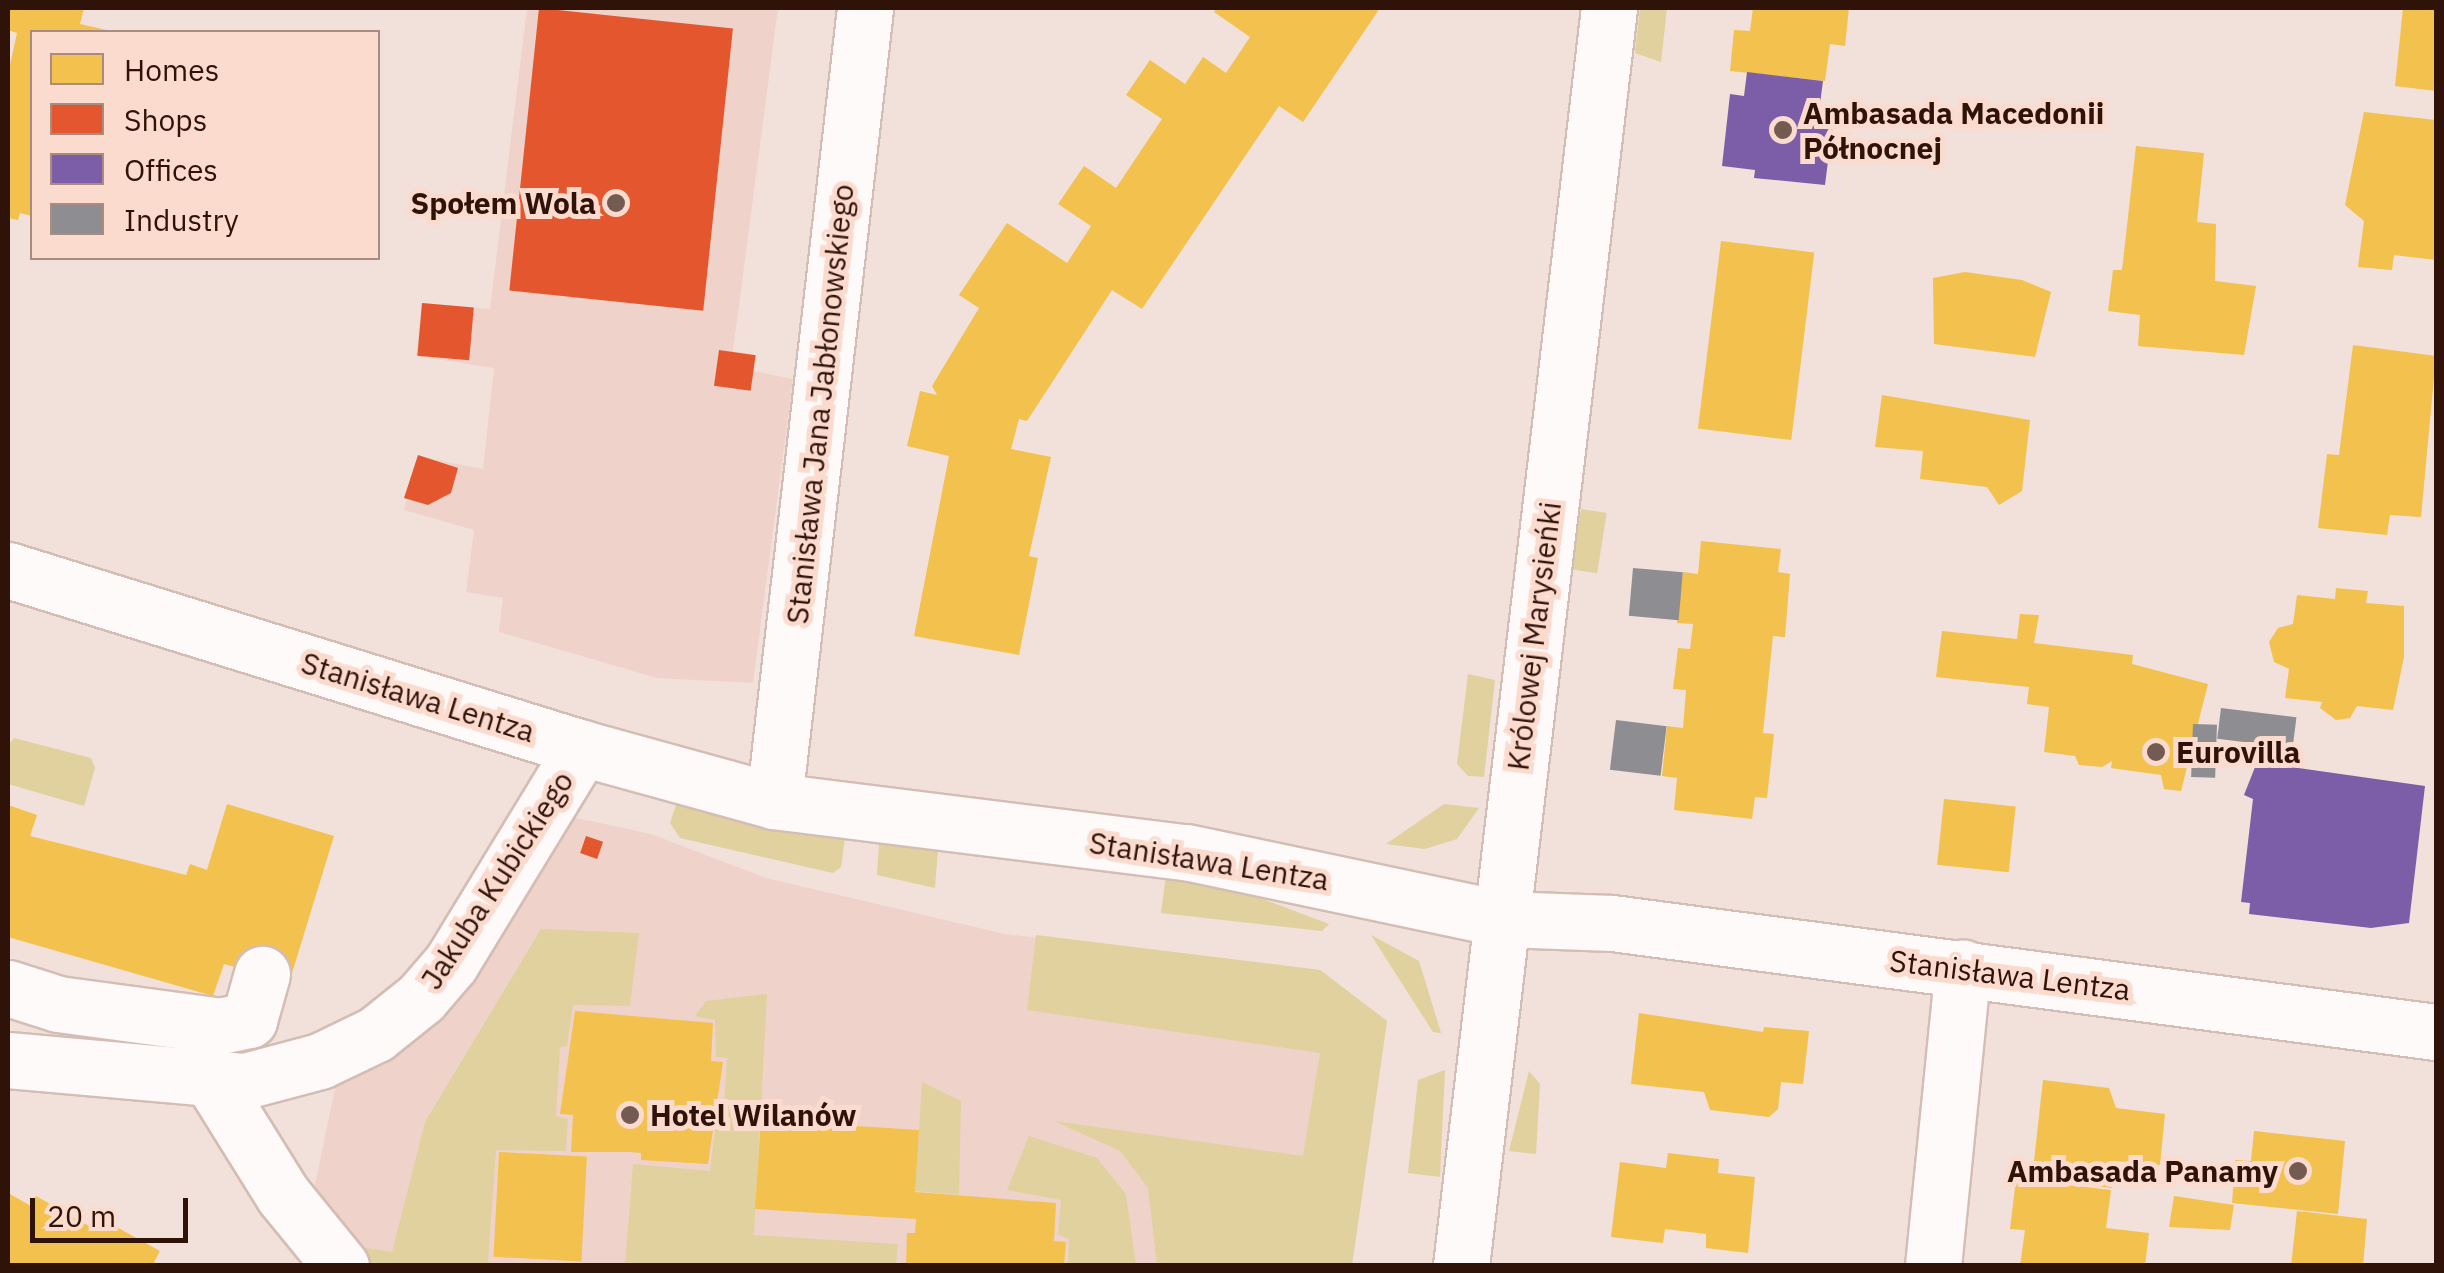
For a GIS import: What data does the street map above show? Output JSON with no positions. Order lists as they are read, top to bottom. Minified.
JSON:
{"streets":{"street":["Stanisława Jana Jabłonowskiego","Królowej Marysieńki","Stanisława Lentza","Jakuba Kubickiego"]},"crossings":[["Stanisława Jana Jabłonowskiego","Stanisława Lentza"],["Królowej Marysieńki","Stanisława Lentza"],["Stanisława Lentza","Jakuba Kubickiego"]],"places":["Ambasada Macedonii Północnej","Społem Wola","Eurovilla","Hotel Wilanów","Ambasada Panamy"],"legend":["Homes","Shops","Offices","Industry"],"scale_bar":"20 m"}
